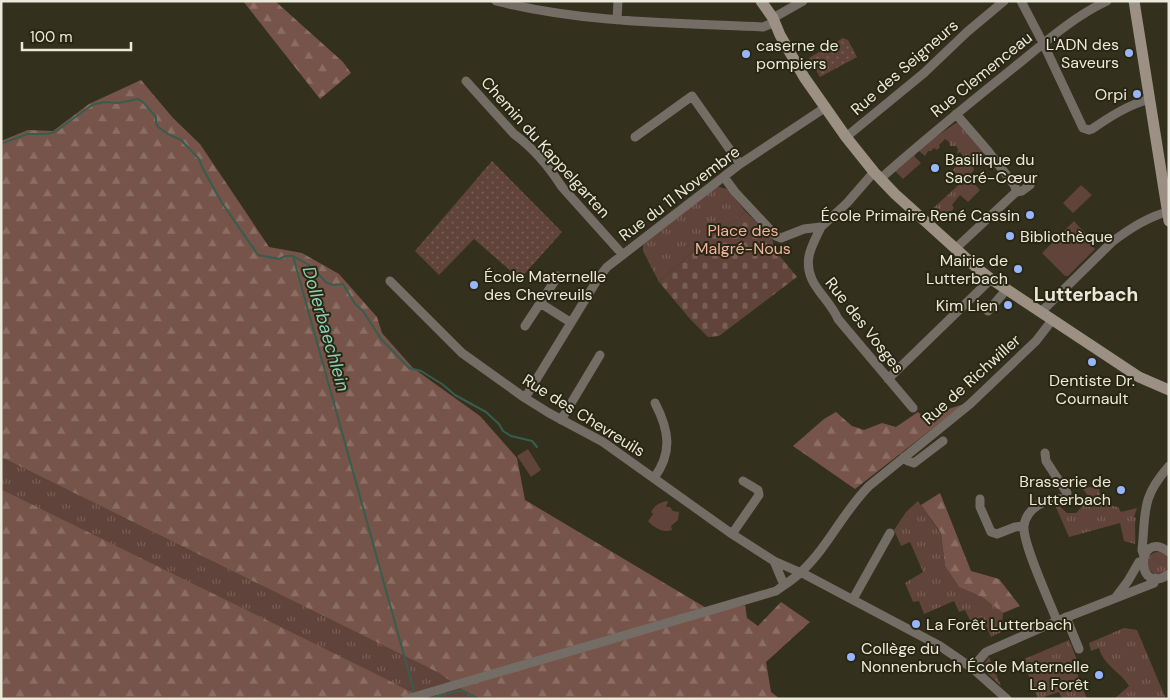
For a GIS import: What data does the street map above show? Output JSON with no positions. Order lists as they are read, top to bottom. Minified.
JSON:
{"streets":{"street":["Rue des Seigneurs","Rue Clemenceau","Chemin du Kappelgarten","Rue du 11 Novembre","Rue des Vosges","Rue de Richwiller","Rue des Chevreuils"]},"crossings":[["Rue Clemenceau","Rue des Vosges"],["Chemin du Kappelgarten","Rue du 11 Novembre"],["Rue du 11 Novembre","Rue des Chevreuils"],["Rue de Richwiller","Rue des Chevreuils"]],"districts":["Lutterbach"],"water":["Dollerbaechlein"],"parks":["Place des Malgré-Nous"],"places":["L'ADN des Saveurs","caserne de pompiers","Orpi","Basilique du Sacré-Cœur","École Primaire René Cassin","Bibliothèque","Mairie de Lutterbach","École Maternelle des Chevreuils","Kim Lien","Dentiste Dr. Cournault","Brasserie de Lutterbach","La Forêt Lutterbach","Collège du Nonnenbruch","École Maternelle La Forêt"],"scale_bar":"100 m"}
